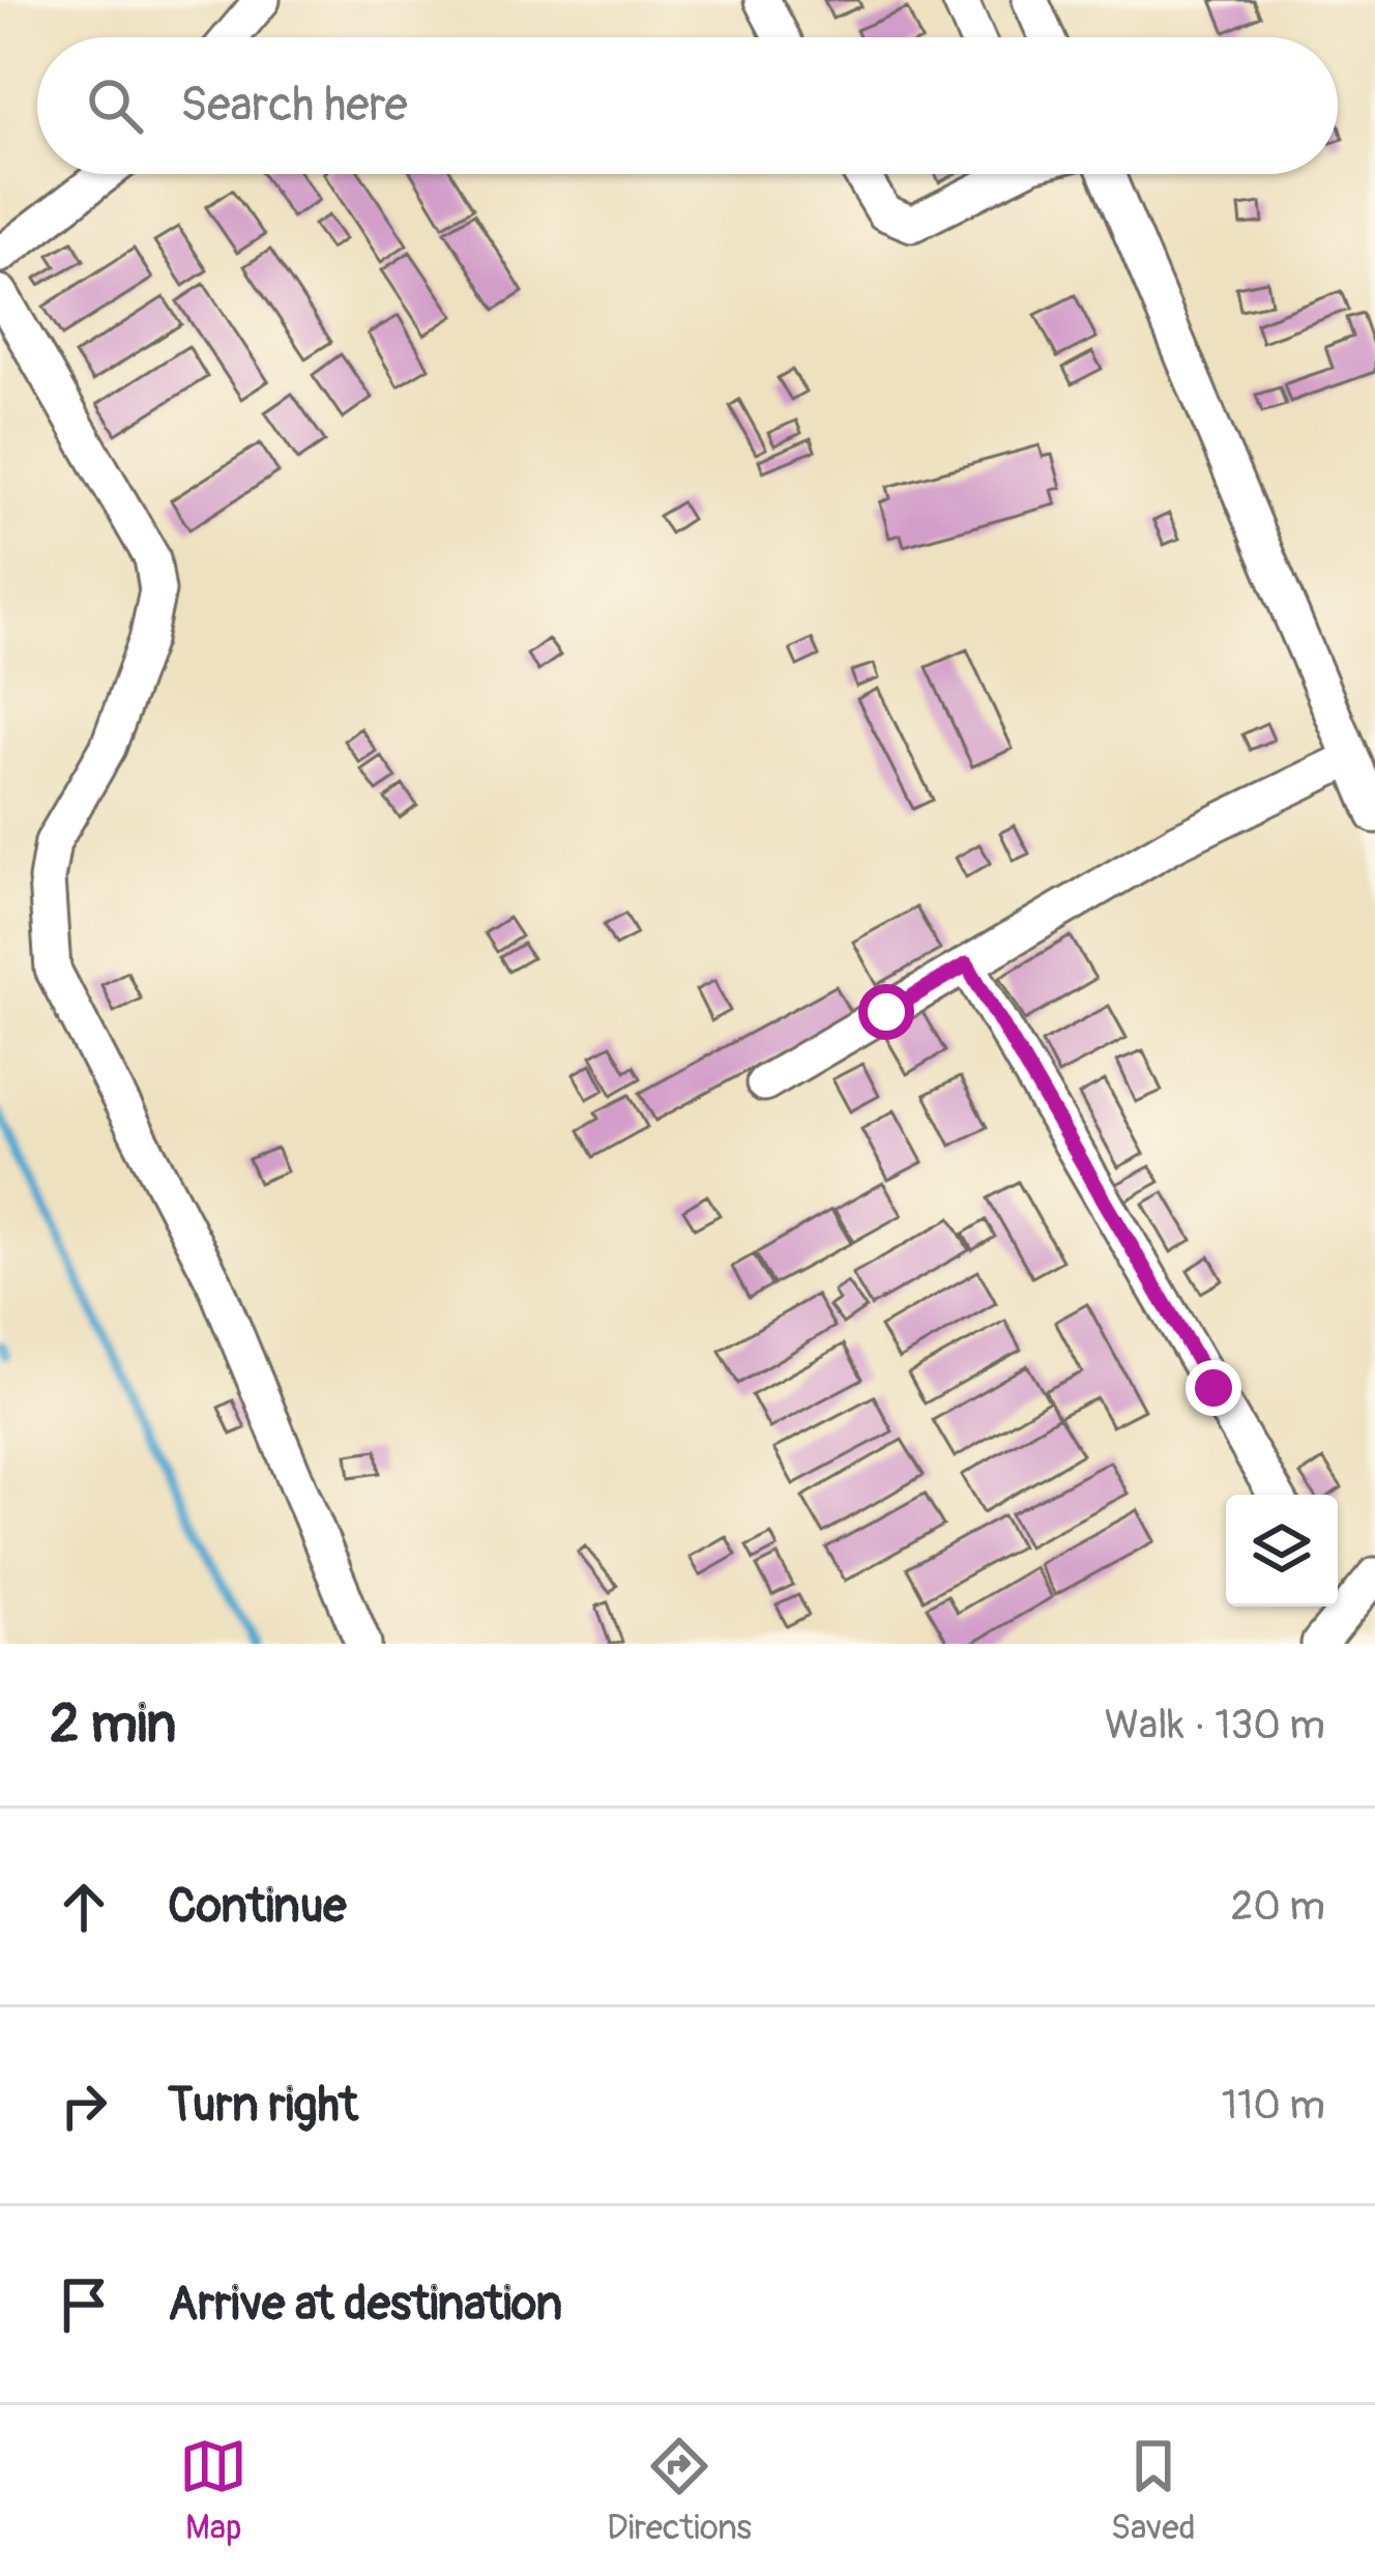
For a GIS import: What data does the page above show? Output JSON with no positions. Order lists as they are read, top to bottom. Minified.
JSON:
{"page":{"search":"Search here","heading":["2 min","Walk · 130 m"],"list":[["Continue","20 m"],["Turn right","110 m"],"Arrive at destination"],"nav":["Map","Directions","Saved"]}}
